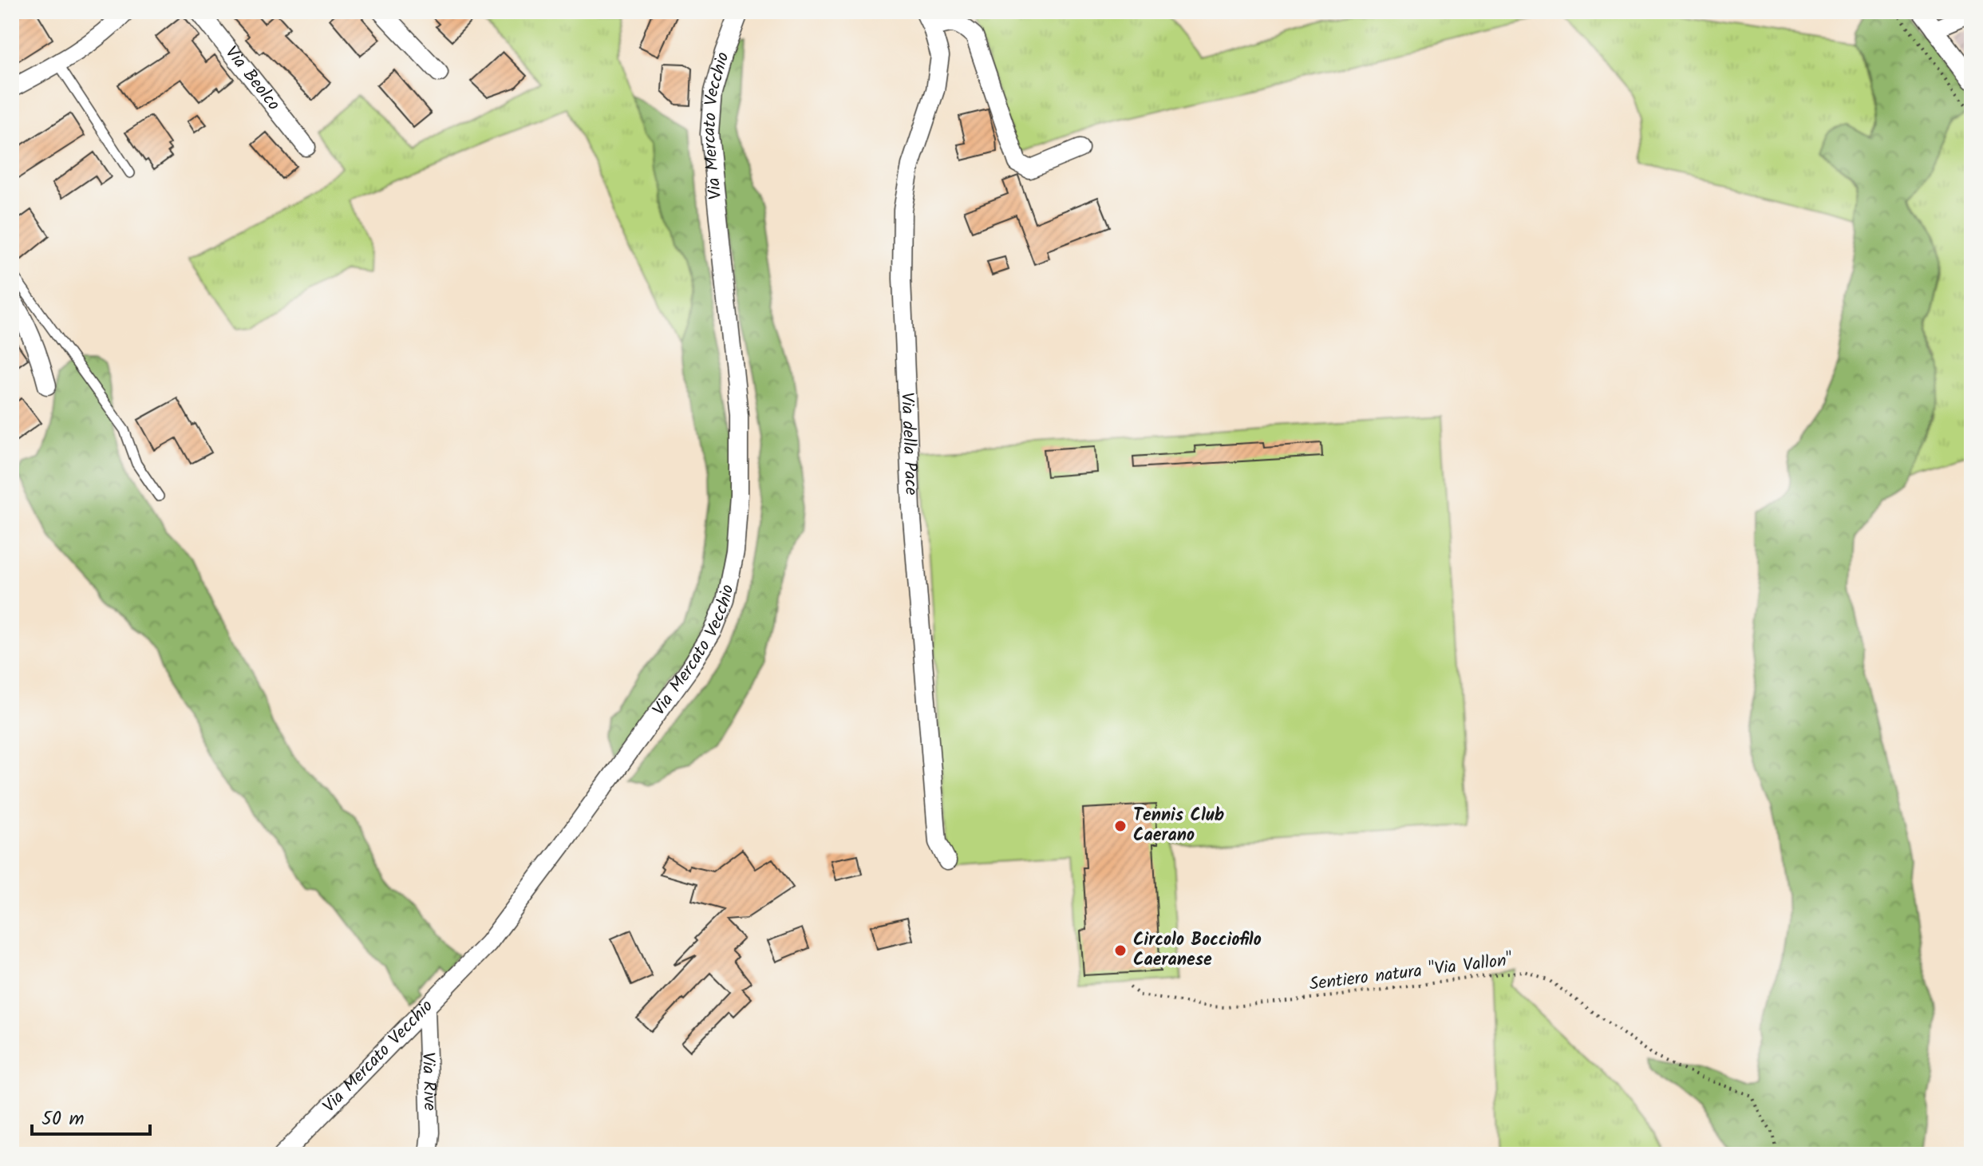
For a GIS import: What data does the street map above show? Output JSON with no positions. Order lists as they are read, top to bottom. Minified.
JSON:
{"streets":{"street":["Via Beolco","Via Mercato Vecchio","Via della Pace","Via Rive"],"path":["Sentiero natura \"Via Vallon\""]},"crossings":[["Via Mercato Vecchio","Via Rive"]],"places":["Tennis Club Caerano","Circolo Bocciofilo Caeranese"],"scale_bar":"50 m"}
